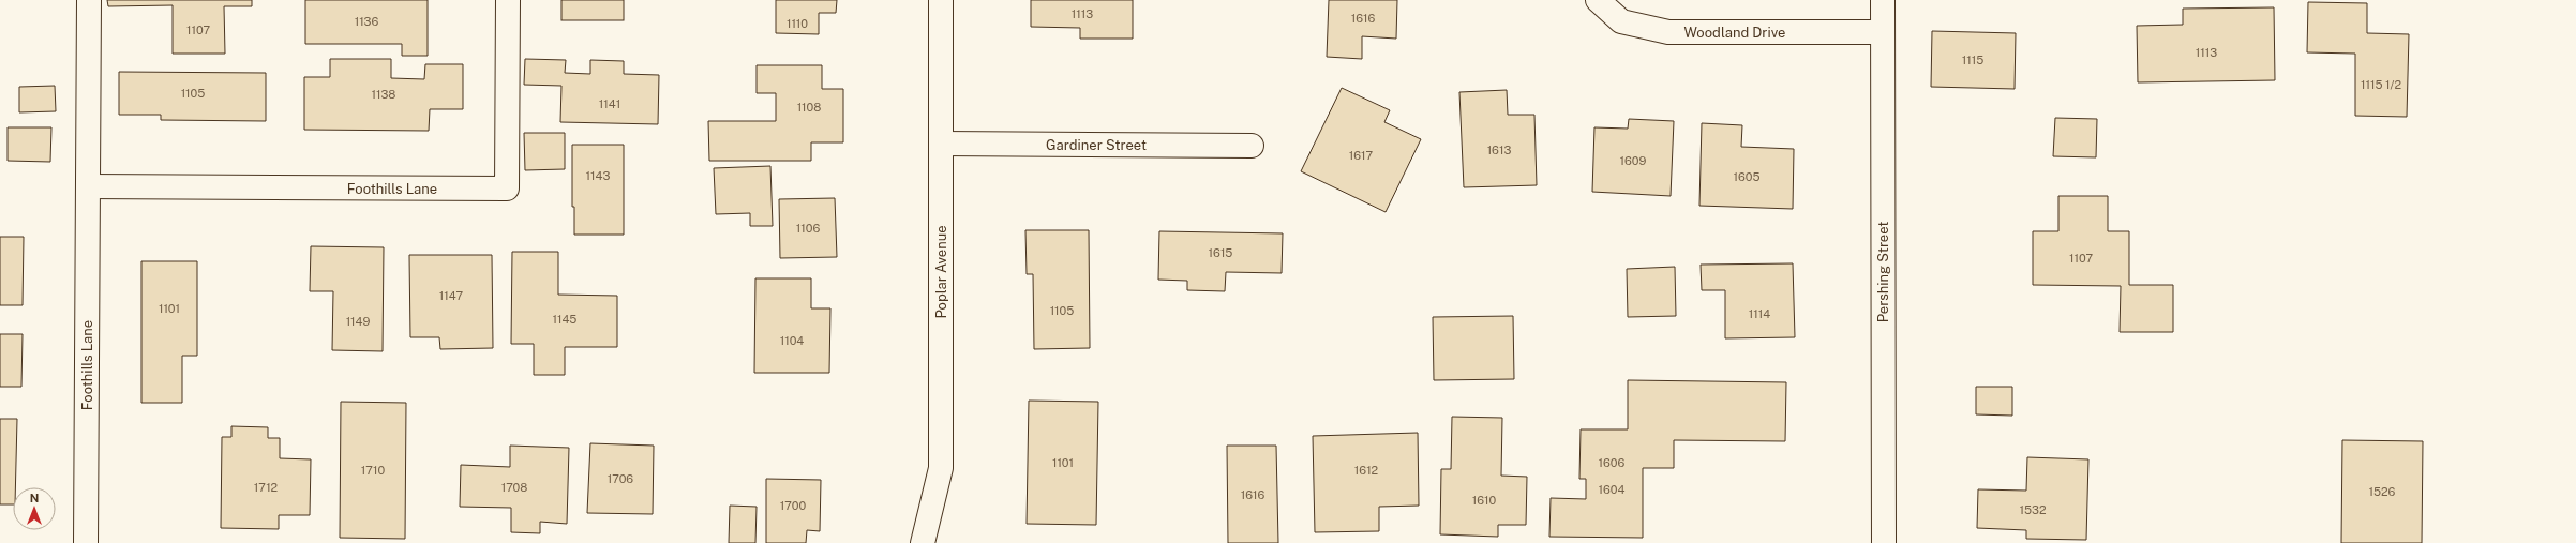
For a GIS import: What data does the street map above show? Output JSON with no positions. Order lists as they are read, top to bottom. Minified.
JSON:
{"streets":{"street":["Woodland Drive","Gardiner Street","Foothills Lane","Poplar Avenue","Pershing Street"]},"crossings":[["Woodland Drive","Pershing Street"],["Gardiner Street","Poplar Avenue"]],"house_numbers":["1113","1616","1136","1110","1107","1113","1115","1115 1/2","1105","1138","1141","1108","1613","1617","1609","1143","1605","1106","1615","1107","1147","1101","1105","1114","1145","1149","1104","1101","1606","1710","1612","1706","1712","1708","1604","1526","1616","1610","1700","1532"],"north":"top"}
